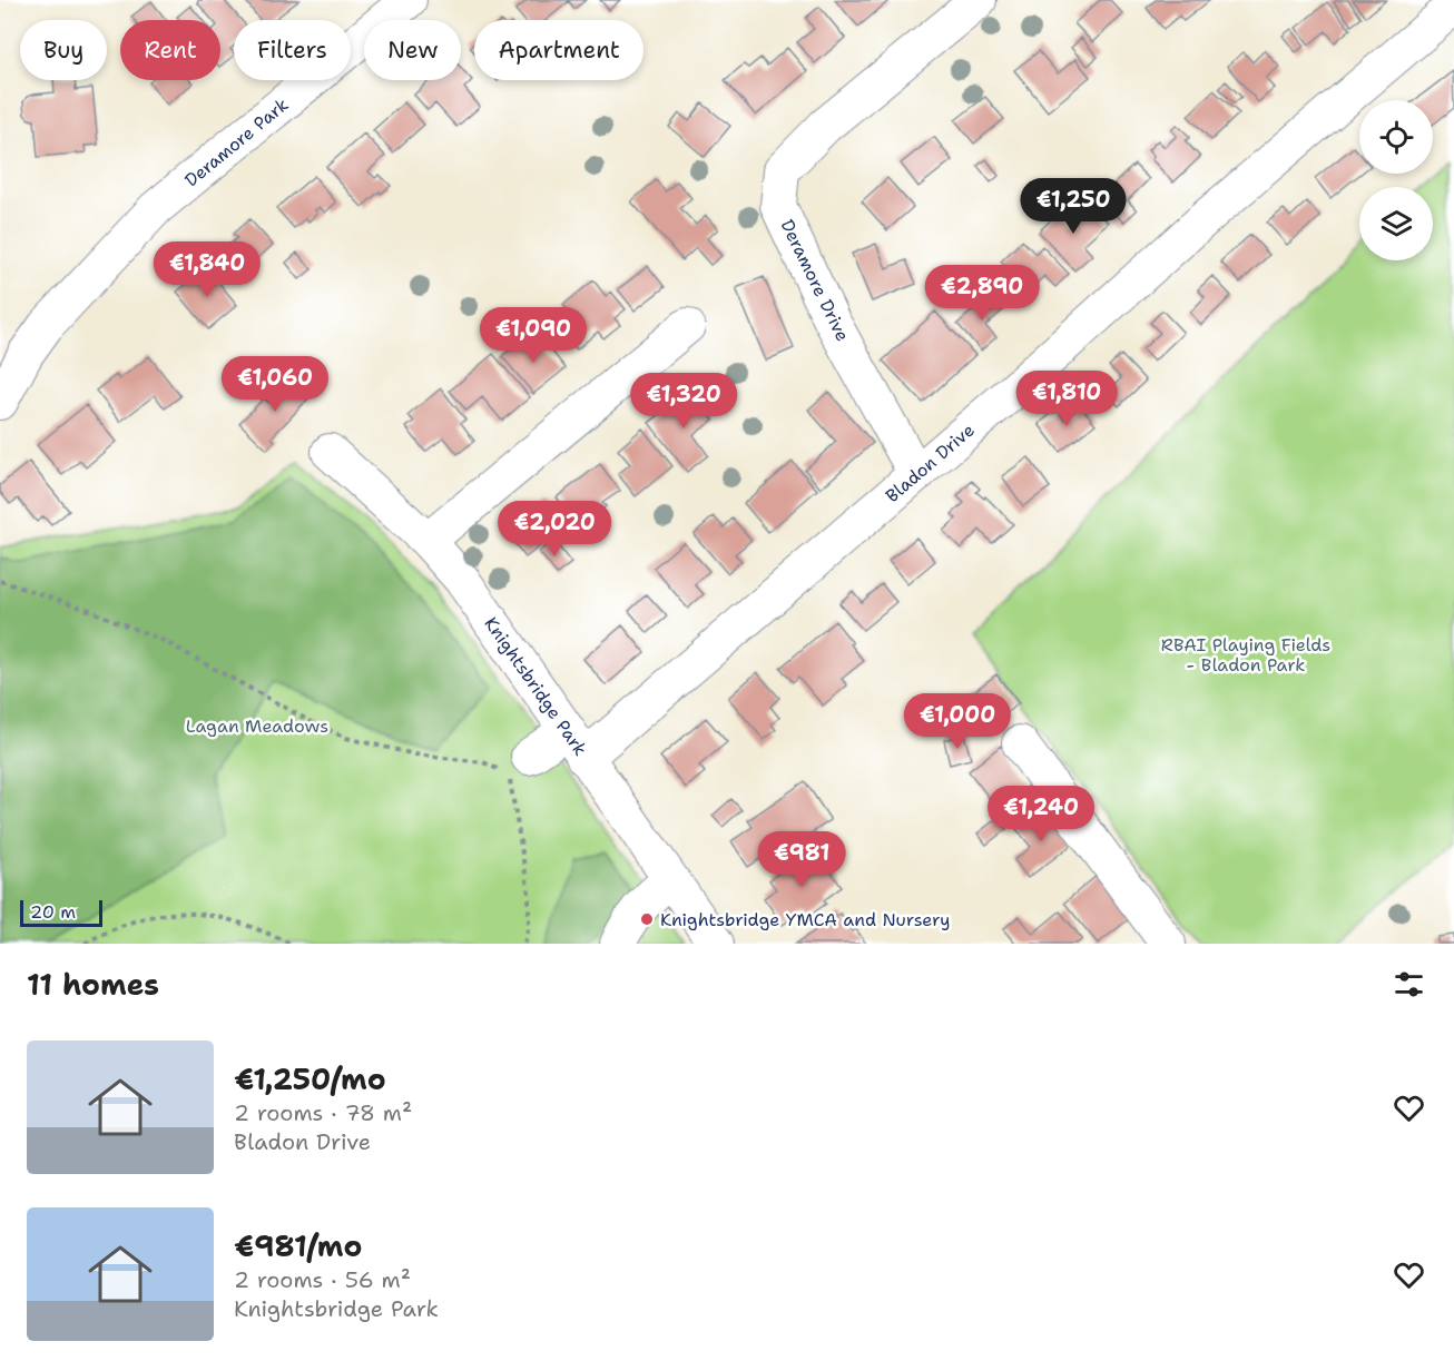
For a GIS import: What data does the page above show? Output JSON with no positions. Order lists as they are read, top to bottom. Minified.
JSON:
{"streets":{"street":["Deramore Park","Deramore Drive","Bladon Drive","Knightsbridge Park"]},"crossings":[["Deramore Drive","Bladon Drive"],["Bladon Drive","Knightsbridge Park"]],"parks":["RBAI Playing Fields - Bladon Park","Lagan Meadows"],"places":["Knightsbridge YMCA and Nursery"],"scale_bar":"20 m","page":{"chip":["Buy","Rent","Filters","New","Apartment"],"price":["€1,250","€1,840","€2,890","€1,090","€1,060","€1,810","€1,320","€2,020","€1,000","€1,240","€981"],"scale":"20 m","heading":"11 homes","list":[{"name":"€1,250/mo","note":"2 rooms · 78 m² · Bladon Drive"},{"name":"€981/mo","note":"2 rooms · 56 m² · Knightsbridge Park"}]}}
